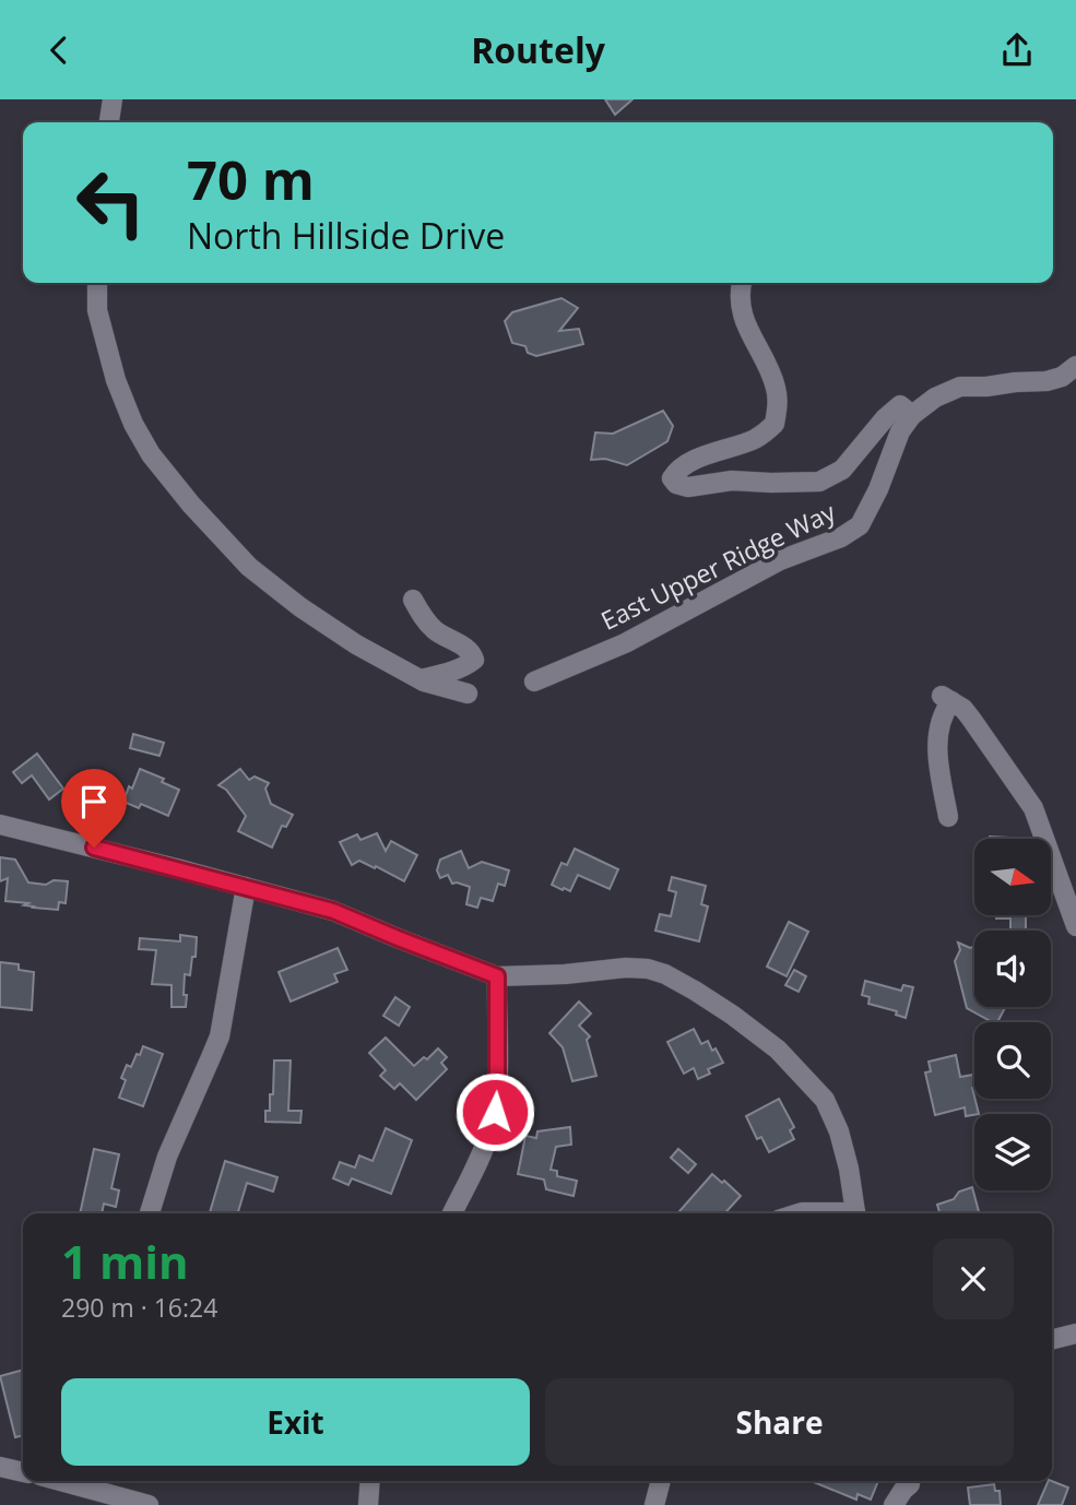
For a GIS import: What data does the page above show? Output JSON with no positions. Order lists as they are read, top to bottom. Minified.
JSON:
{"streets":{"street":["East Upper Ridge Way"]},"north":"right","page":{"header":"Routely","turn":["70 m","North Hillside Drive"],"heading":["1 min","290 m · 16:24"],"buttons":["Exit","Share"]}}
